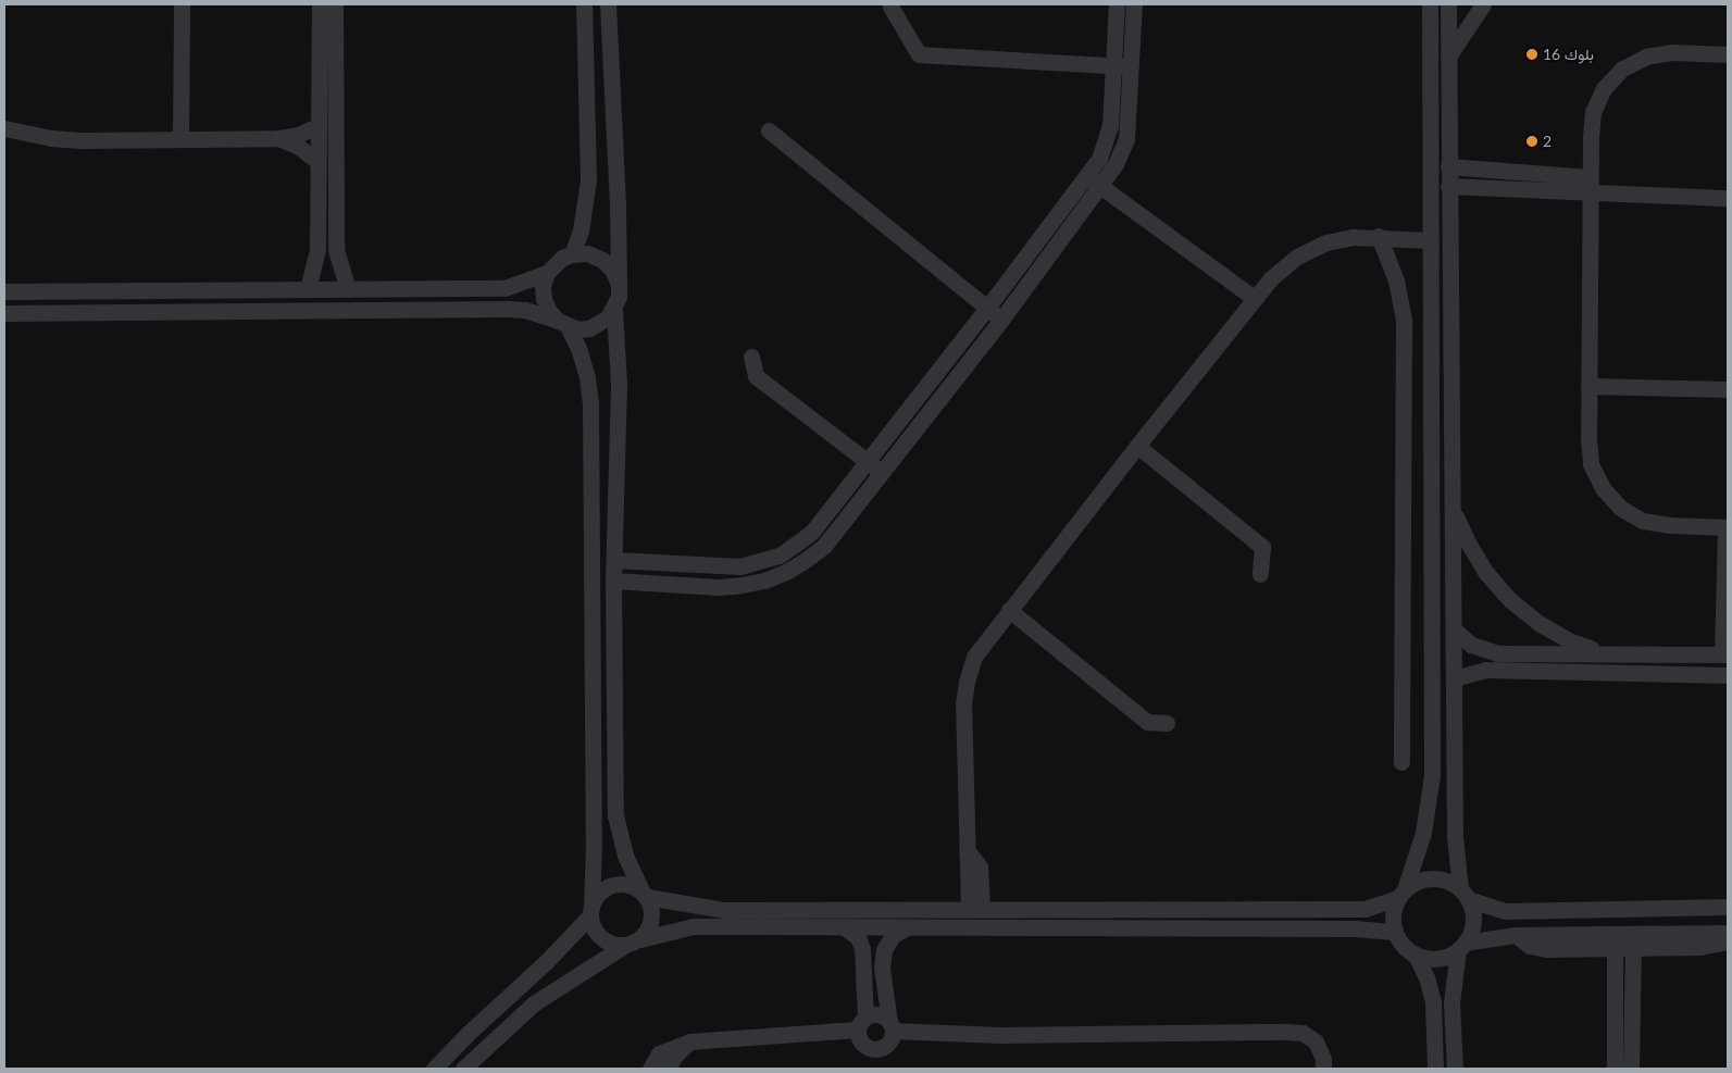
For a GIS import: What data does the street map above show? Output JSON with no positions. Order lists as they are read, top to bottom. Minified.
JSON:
{"places":["بلوك 16","2"]}
